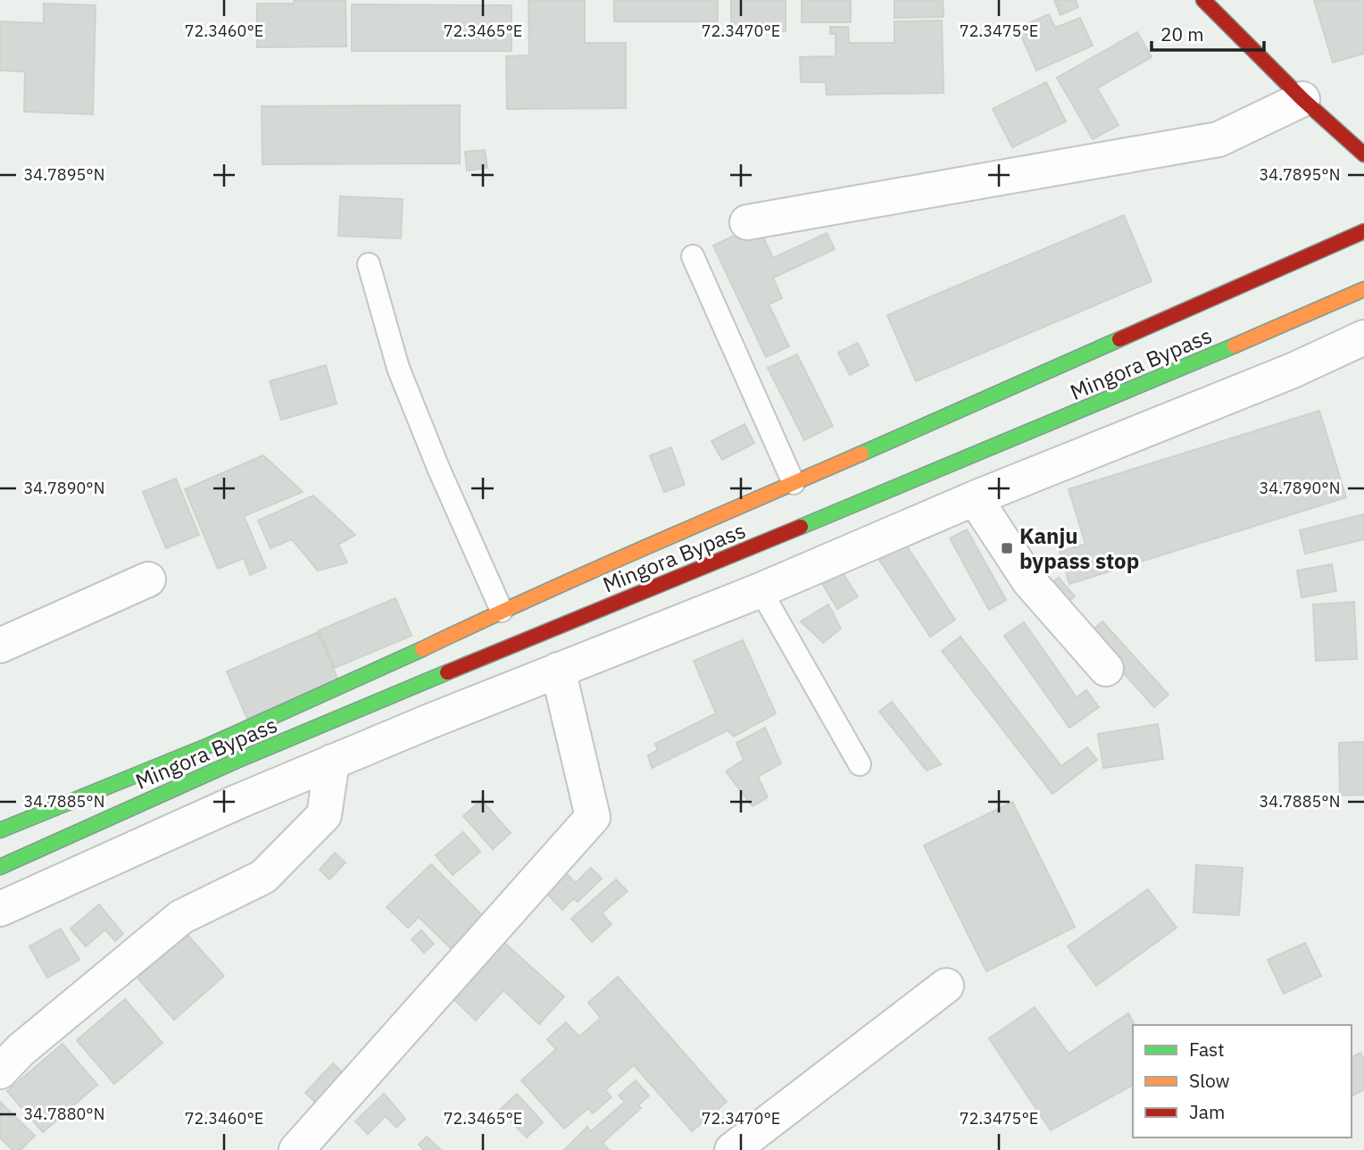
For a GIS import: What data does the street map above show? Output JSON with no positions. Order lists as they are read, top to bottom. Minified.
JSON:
{"streets":{"main road":["Mingora Bypass"]},"places":{"transit":["Kanju bypass stop"]},"legend":["Fast","Slow","Jam"],"scale_bar":"20 m","coordinates":["72.3460°E","72.3465°E","72.3470°E","72.3475°E","34.7895°N","34.7890°N","34.7885°N","34.7880°N"]}
